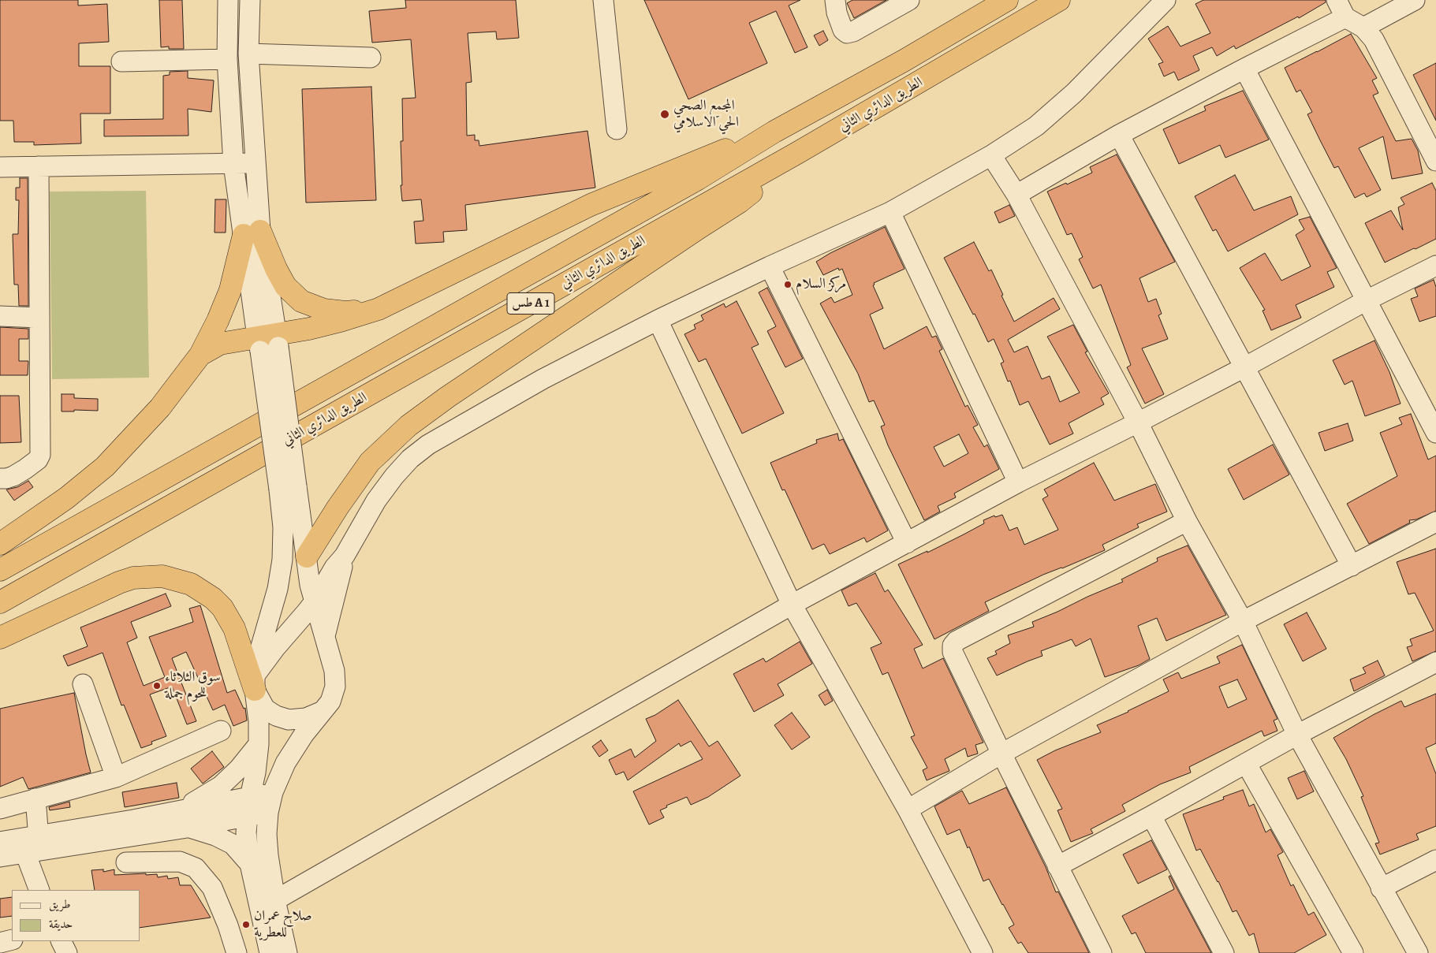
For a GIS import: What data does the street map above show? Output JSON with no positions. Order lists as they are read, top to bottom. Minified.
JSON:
{"streets":{"highway":["الطريق الدائري الثاني","طس A 1"]},"places":["المجمع الصحي الحي الاسلامي","مركز السلام","سوق الثلاثاء للحوم جملة","صلاح عمران للعطرية"],"legend":["طريق","حديقة"]}
